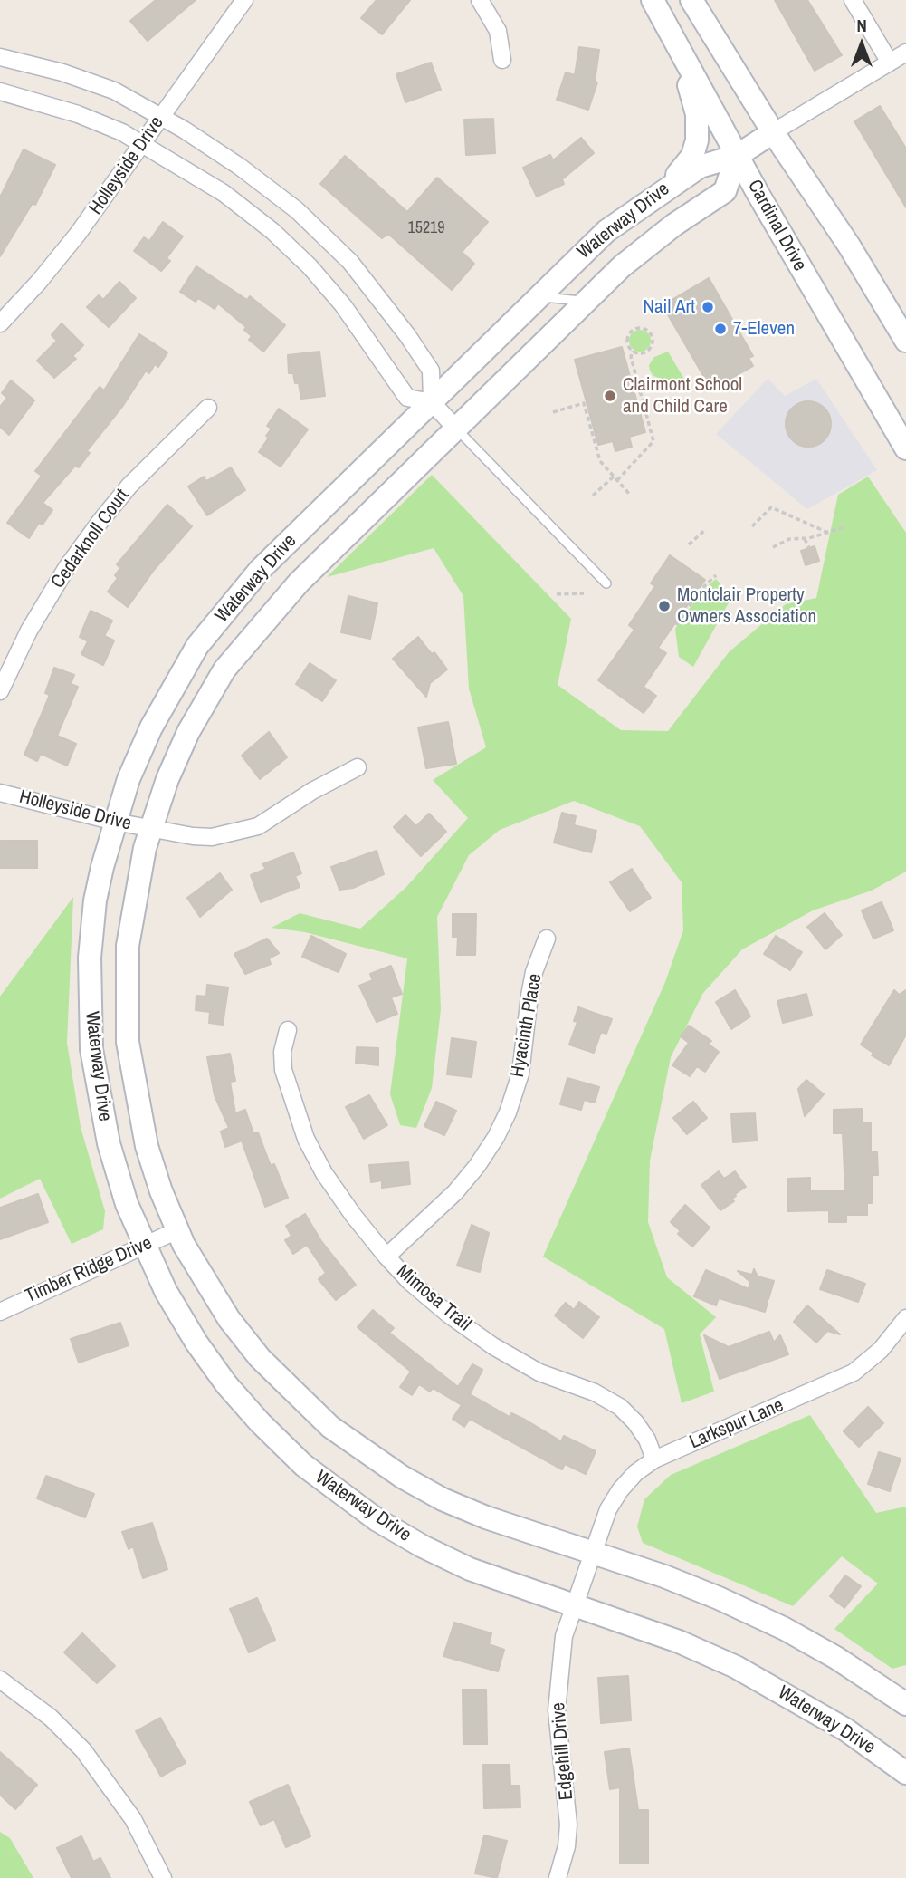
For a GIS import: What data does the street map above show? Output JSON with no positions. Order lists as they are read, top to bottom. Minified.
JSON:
{"streets":{"main road":["Waterway Drive","Cardinal Drive"],"street":["Holleyside Drive","Cedarknoll Court","Hyacinth Place","Timber Ridge Drive","Mimosa Trail","Larkspur Lane","Edgehill Drive"]},"crossings":[["Holleyside Drive","Waterway Drive"],["Waterway Drive","Cardinal Drive"],["Waterway Drive","Timber Ridge Drive"],["Waterway Drive","Larkspur Lane"],["Waterway Drive","Edgehill Drive"],["Hyacinth Place","Mimosa Trail"],["Mimosa Trail","Larkspur Lane"],["Larkspur Lane","Edgehill Drive"]],"places":["Nail Art","7-Eleven","Clairmont School and Child Care","Montclair Property Owners Association"],"house_numbers":["15219"],"north":"top"}
